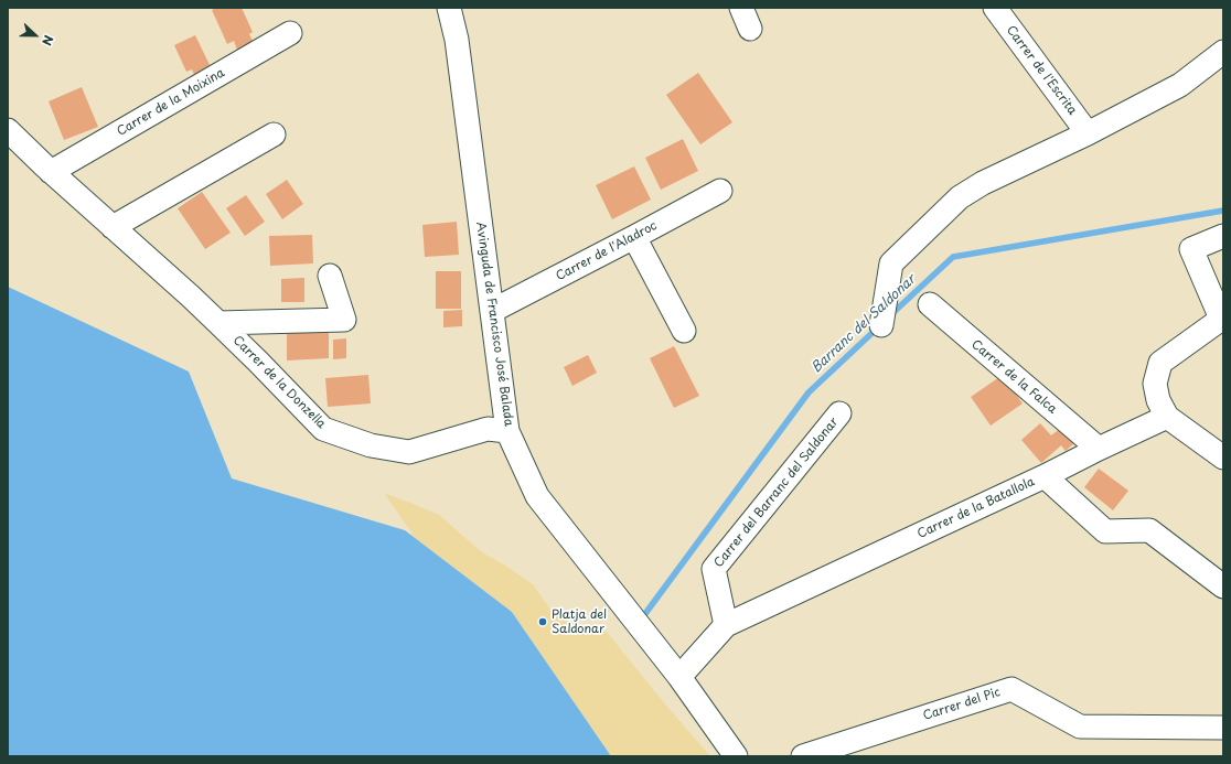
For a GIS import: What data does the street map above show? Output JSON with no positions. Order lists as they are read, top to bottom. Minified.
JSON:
{"streets":{"street":["Carrer de l'Escrita","Carrer de la Moixina","Carrer de l'Aladroc","Avinguda de Francisco José Balada","Carrer de la Falca","Carrer de la Donzella","Carrer del Barranc del Saldonar","Carrer de la Batallola","Carrer del Pic"]},"crossings":[["Carrer de la Moixina","Carrer de la Donzella"],["Carrer de l'Aladroc","Avinguda de Francisco José Balada"],["Avinguda de Francisco José Balada","Carrer de la Donzella"],["Avinguda de Francisco José Balada","Carrer de la Batallola"],["Carrer de la Falca","Carrer de la Batallola"],["Carrer del Barranc del Saldonar","Carrer de la Batallola"]],"water":["Barranc del Saldonar"],"places":["Platja del Saldonar"],"north":"right"}
